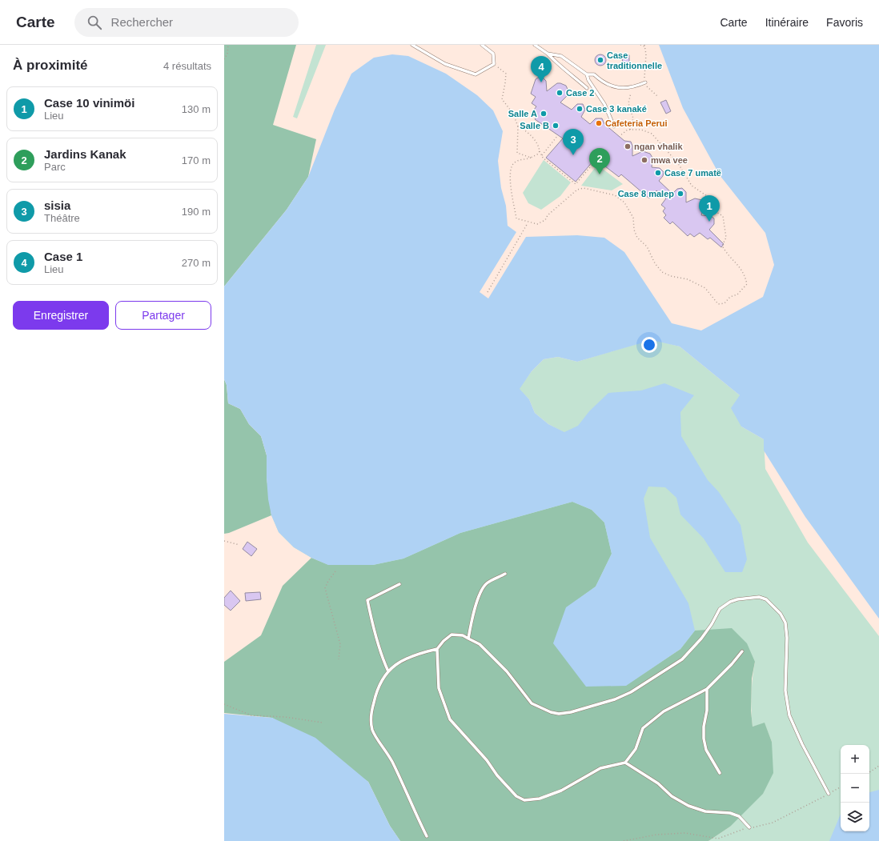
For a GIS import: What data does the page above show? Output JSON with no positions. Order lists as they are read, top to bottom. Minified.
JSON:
{"places":["Case traditionnelle","Case 2","Case 3 kanaké","Salle A","Cafeteria Perui","Salle B","ngan vhalik","mwa vee","Case 7 umatë","Case 8 malep"],"page":{"header":"Carte","search":"Rechercher","nav":["Carte","Itinéraire","Favoris"],"heading":["À proximité","4 résultats"],"pins":["4","3","2","1"],"list":[{"mark":"1","name":"Case 10 vinimöi","note":"Lieu","value":"130 m"},{"mark":"2","name":"Jardins Kanak","note":"Parc","value":"170 m"},{"mark":"3","name":"sisia","note":"Théâtre","value":"190 m"},{"mark":"4","name":"Case 1","note":"Lieu","value":"270 m"}],"buttons":["Enregistrer","Partager"],"map_buttons":["+","−"]}}
